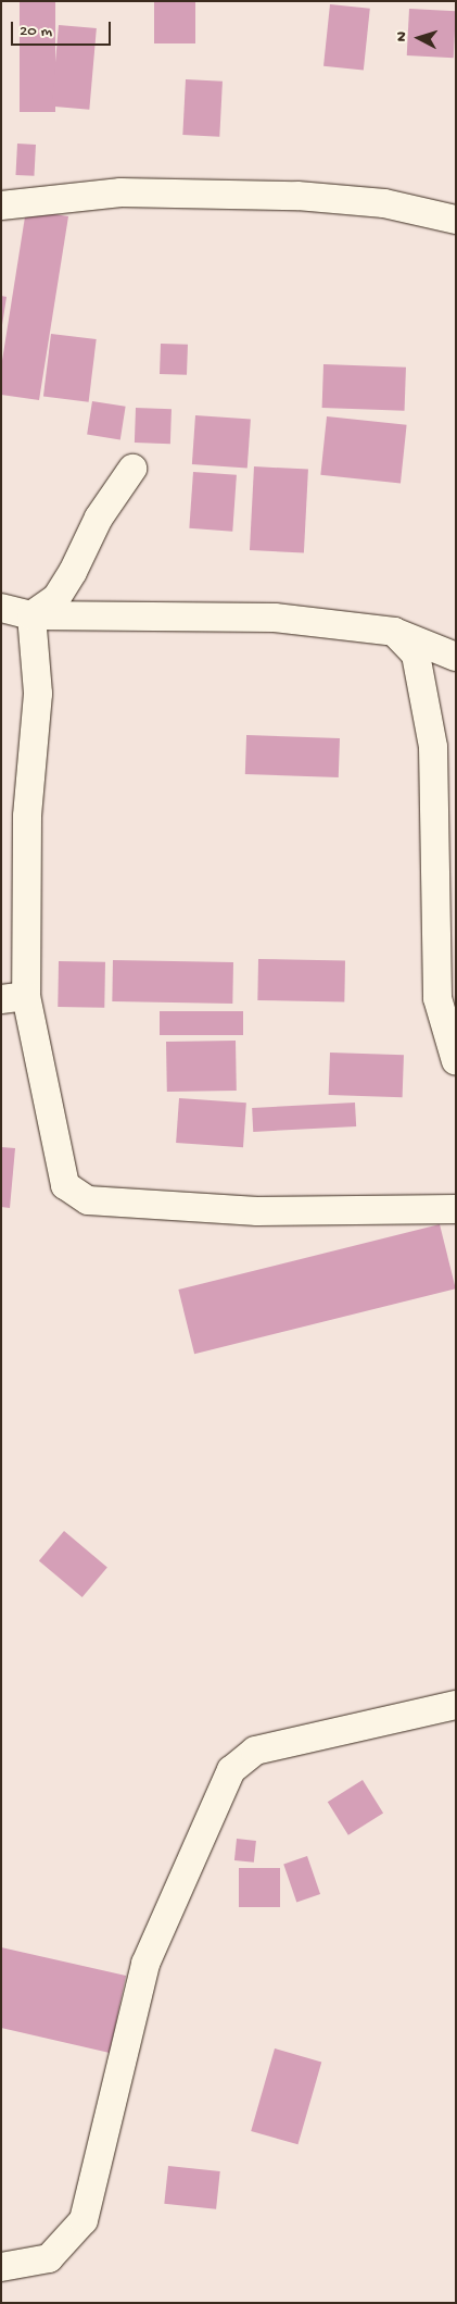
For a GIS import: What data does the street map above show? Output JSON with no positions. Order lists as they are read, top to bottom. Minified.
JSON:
{"scale_bar":"20 m","north":"left"}
